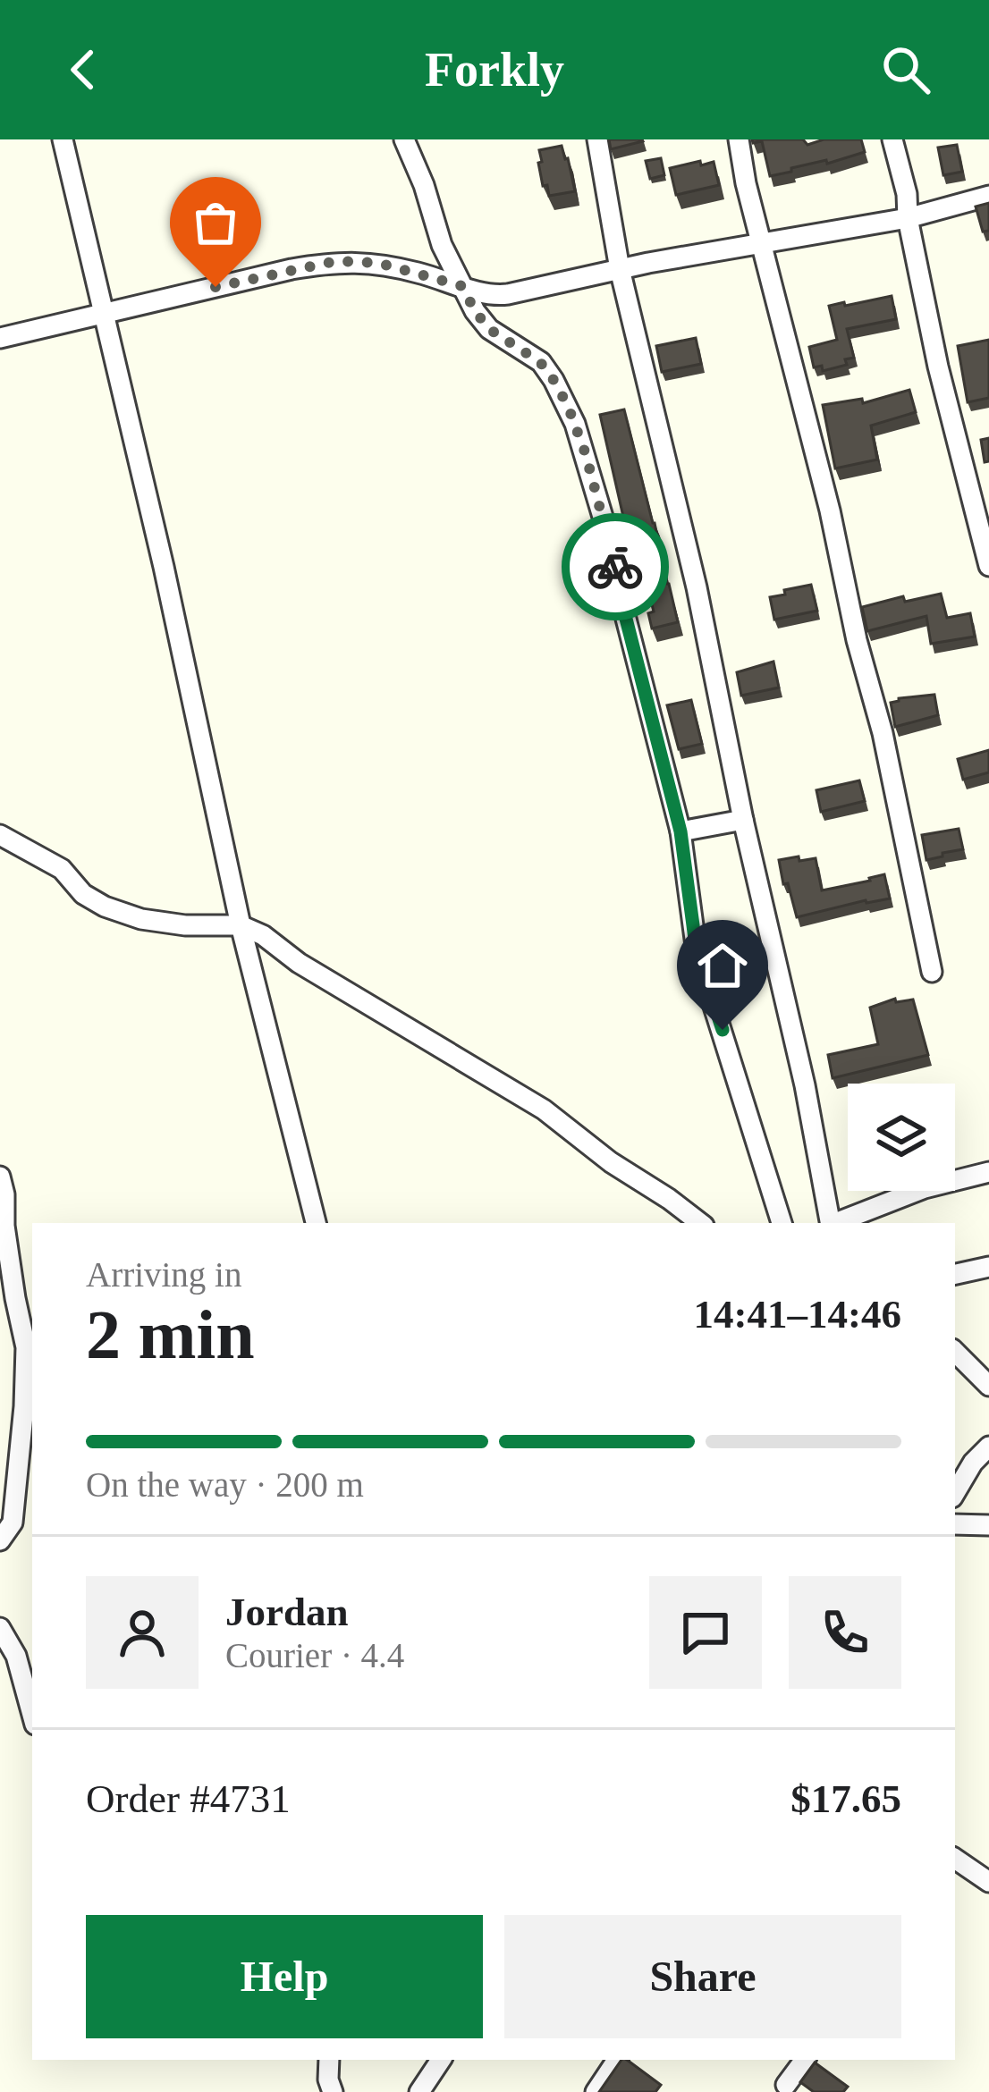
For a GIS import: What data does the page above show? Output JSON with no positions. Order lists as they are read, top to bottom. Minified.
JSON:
{"page":{"header":"Forkly","heading":["2 min","Arriving in","14:41–14:46"],"panel":["Jordan","Courier · 4.4","Order #4731","$17.65"],"bar":"On the way · 200 m","buttons":["Help","Share"]}}
